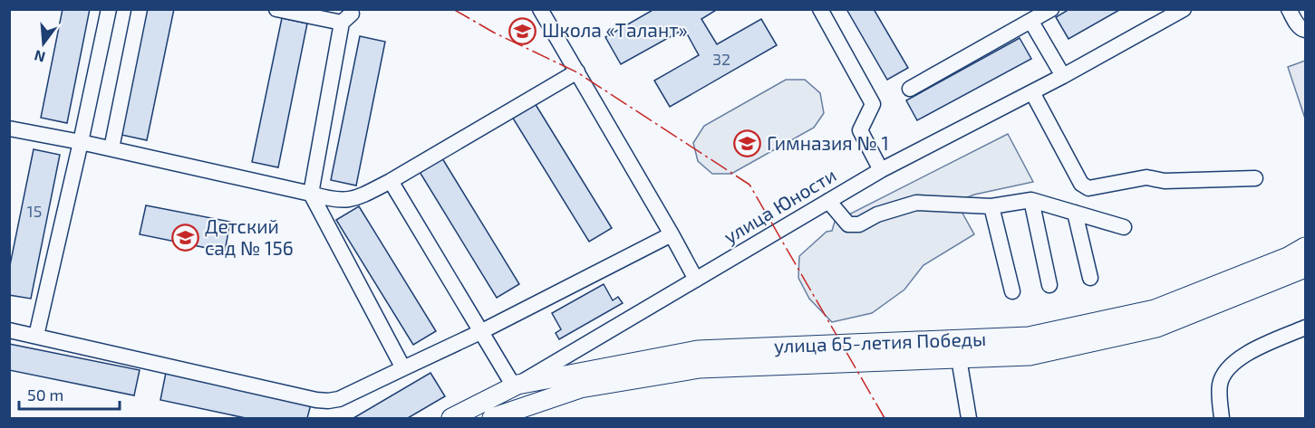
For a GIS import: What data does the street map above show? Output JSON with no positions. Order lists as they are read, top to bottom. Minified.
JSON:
{"streets":{"main road":["улица 65-летия Победы"],"street":["улица Юности"]},"crossings":[["улица Юности","улица 65-летия Победы"]],"places":{"school or university":["Школа «Талант»","Гимназия № 1","Детский сад № 156"]},"house_numbers":["32","15"],"scale_bar":"50 m","north":"bottom"}
